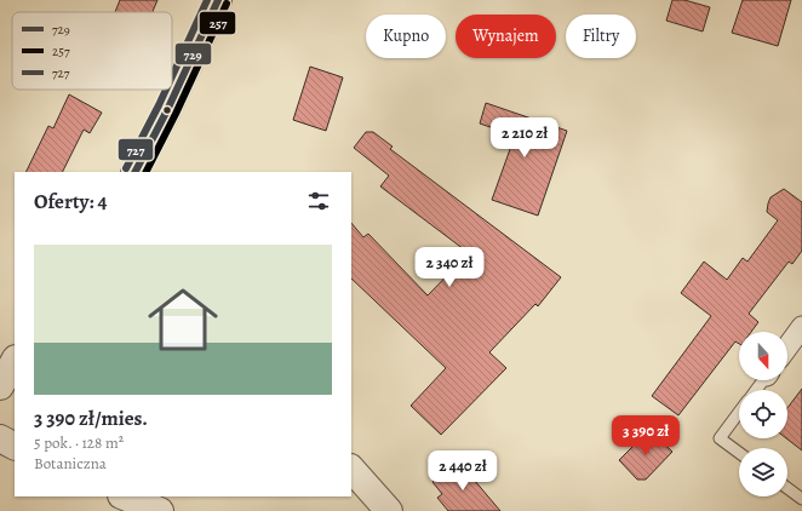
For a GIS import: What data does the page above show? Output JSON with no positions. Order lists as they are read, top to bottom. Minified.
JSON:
{"lines":["transit line 729","transit line 727","transit line 257"],"legend":["729","257","727"],"north":"bottom","page":{"chip":["Kupno","Wynajem","Filtry"],"price":["2 210 zł","2 340 zł","3 390 zł","2 440 zł"],"heading":"Oferty: 4","list":[{"name":"3 390 zł/mies.","note":"5 pok. · 128 m² · Botaniczna"}]}}
